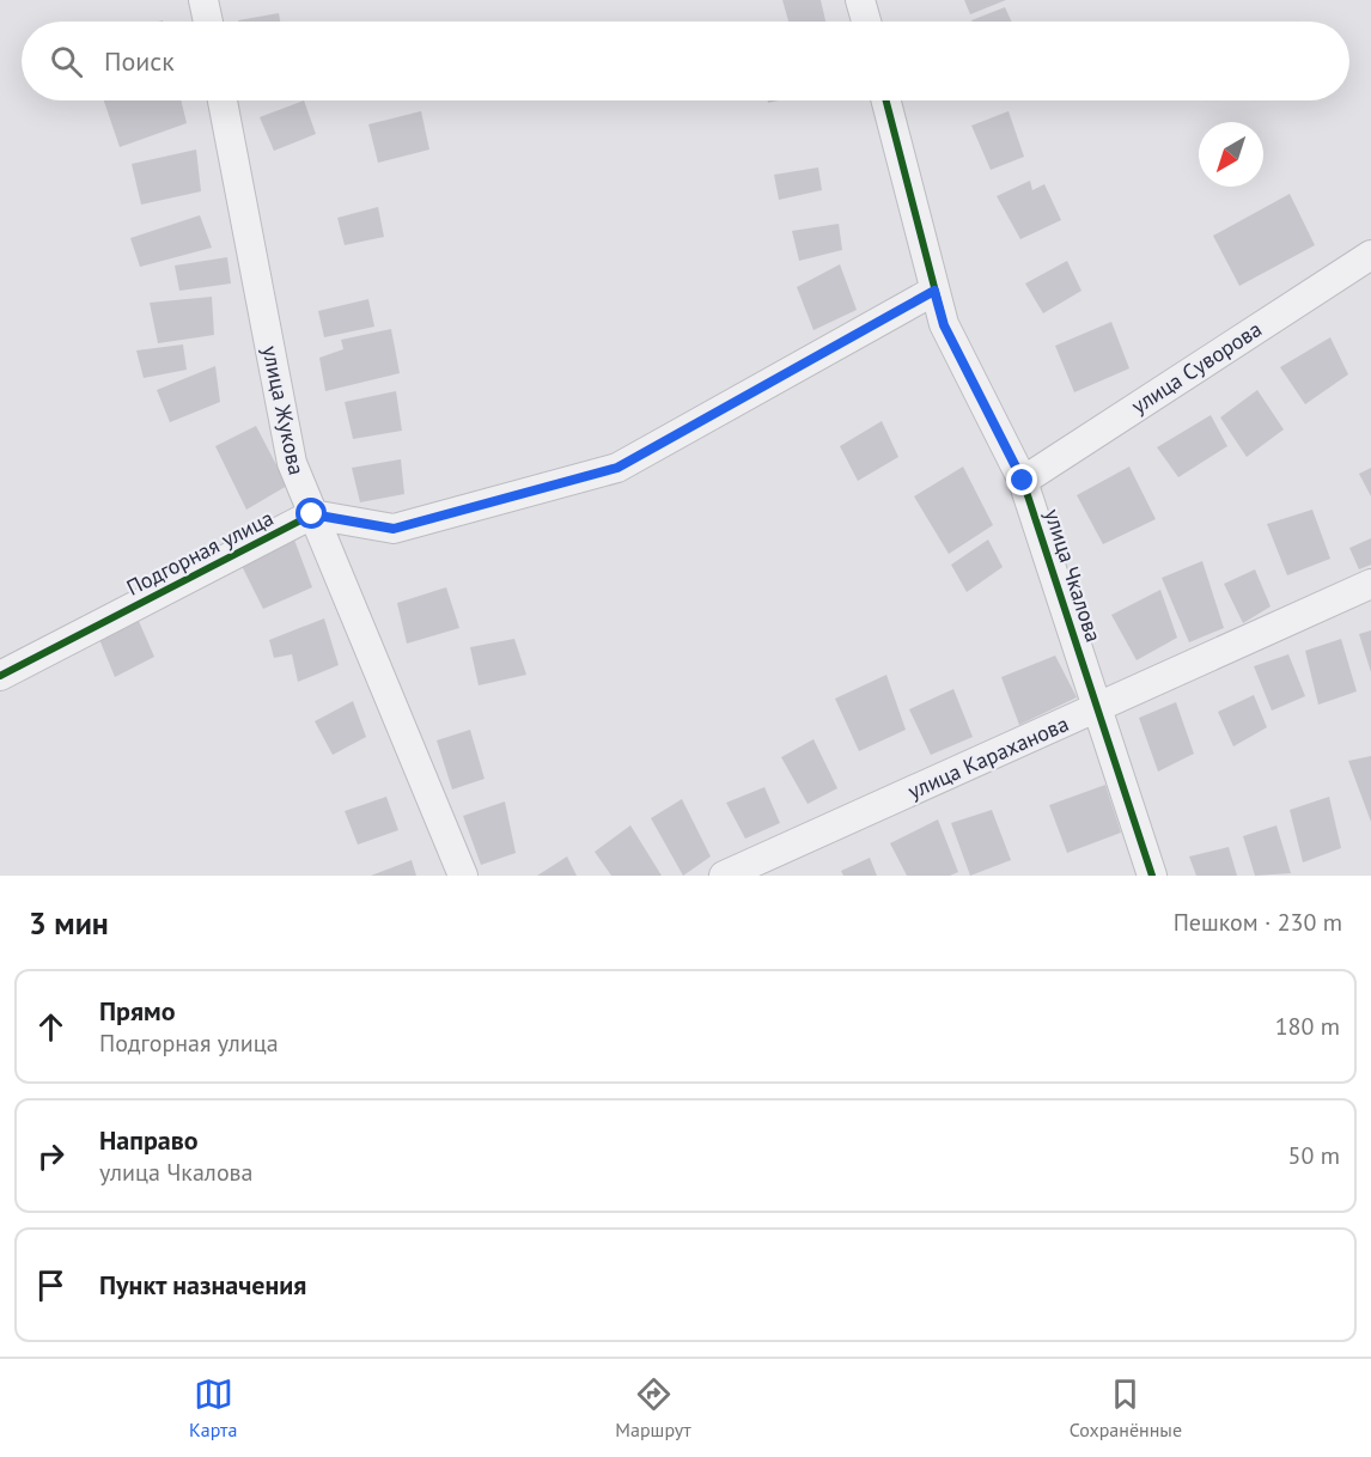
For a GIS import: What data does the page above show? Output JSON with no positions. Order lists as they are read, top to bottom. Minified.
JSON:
{"streets":{"street":["улица Суворова","улица Жукова","Подгорная улица","улица Чкалова","улица Караханова"]},"crossings":[["улица Суворова","улица Чкалова"],["улица Жукова","Подгорная улица"],["улица Чкалова","улица Караханова"]],"north":"bottom left","page":{"search":"Поиск","heading":["3 мин","Пешком · 230 m"],"list":[["Прямо","Подгорная улица","180 m"],["Направо","улица Чкалова","50 m"],"Пункт назначения"],"nav":["Карта","Маршрут","Сохранённые"]}}
